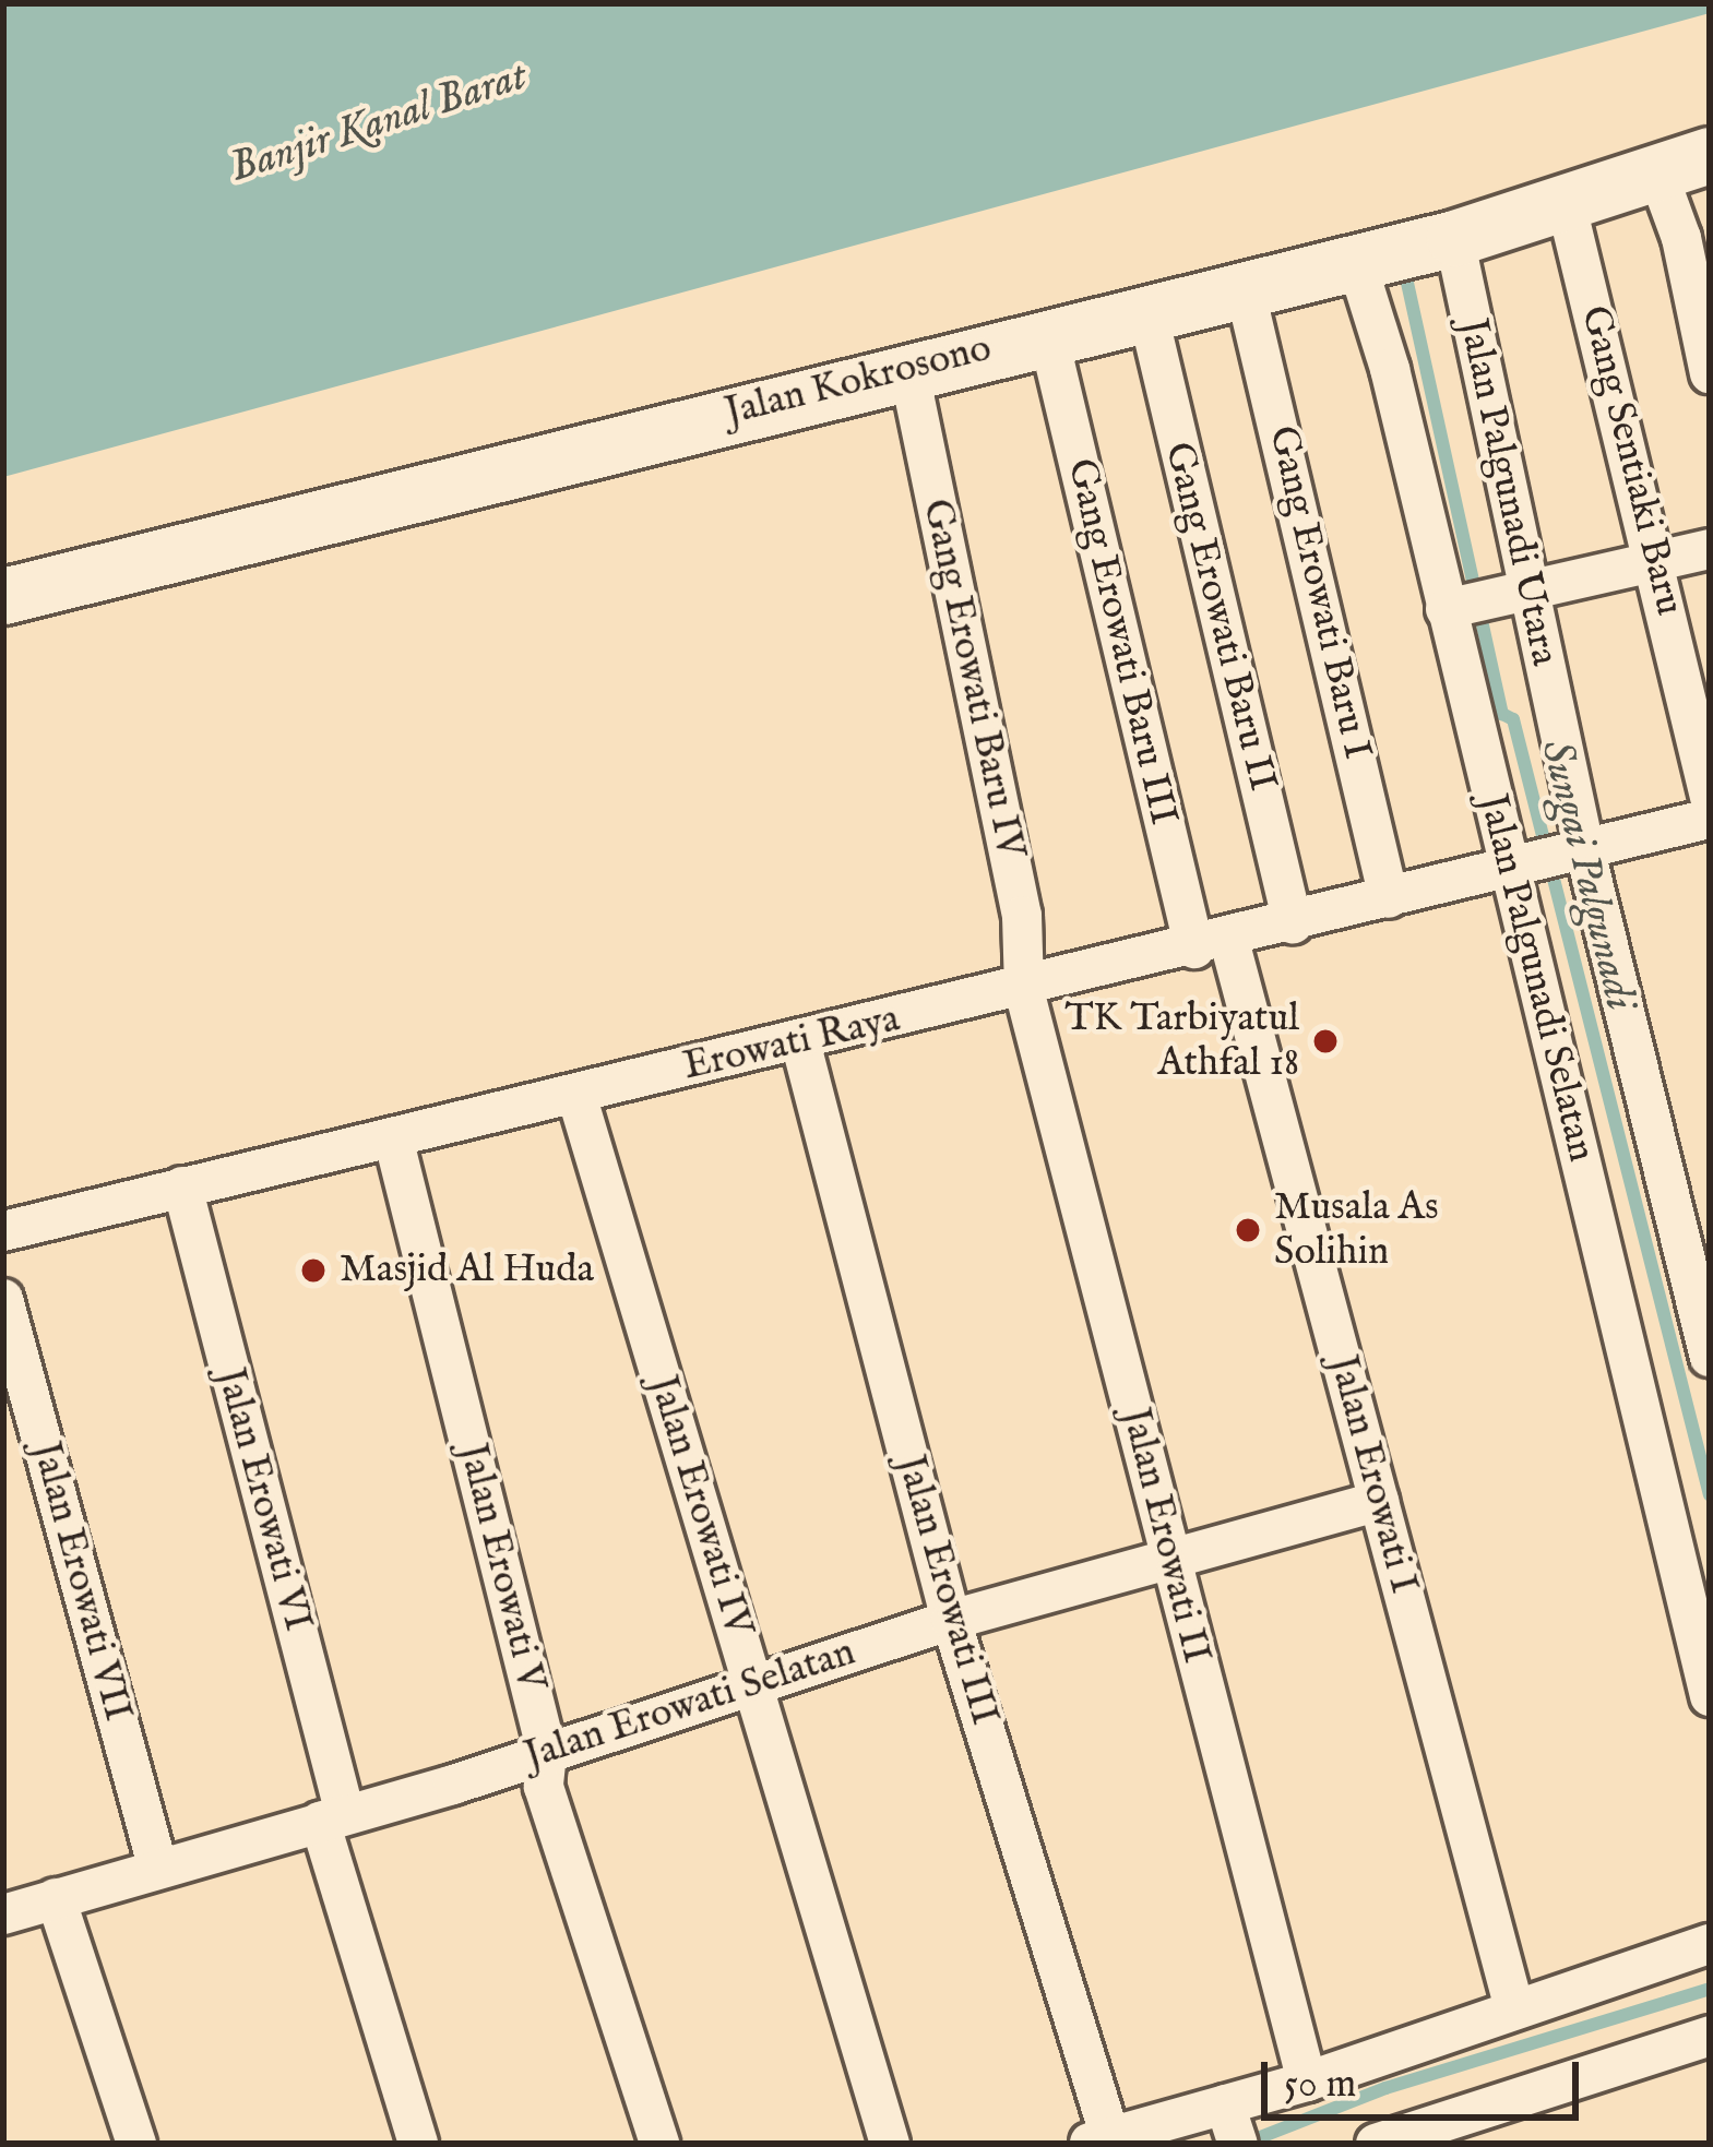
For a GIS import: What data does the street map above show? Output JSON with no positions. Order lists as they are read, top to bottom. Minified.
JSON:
{"streets":{"street":["Jalan Kokrosono","Gang Sentiaki Baru","Jalan Palgunadi Utara","Gang Erowati Baru I","Gang Erowati Baru II","Gang Erowati Baru III","Gang Erowati Baru IV","Jalan Palgunadi Selatan","Erowati Raya","Jalan Erowati I","Jalan Erowati VI","Jalan Erowati IV","Jalan Erowati II","Jalan Erowati V","Jalan Erowati VII","Jalan Erowati III","Jalan Erowati Selatan"]},"crossings":[["Jalan Kokrosono","Gang Sentiaki Baru"],["Jalan Kokrosono","Jalan Palgunadi Utara"],["Jalan Kokrosono","Gang Erowati Baru I"],["Jalan Kokrosono","Gang Erowati Baru II"],["Jalan Kokrosono","Gang Erowati Baru III"],["Jalan Kokrosono","Gang Erowati Baru IV"],["Jalan Kokrosono","Jalan Palgunadi Selatan"],["Jalan Palgunadi Utara","Erowati Raya"],["Gang Erowati Baru I","Erowati Raya"],["Gang Erowati Baru II","Erowati Raya"],["Gang Erowati Baru III","Erowati Raya"],["Gang Erowati Baru III","Jalan Erowati I"],["Gang Erowati Baru IV","Erowati Raya"],["Gang Erowati Baru IV","Jalan Erowati II"],["Jalan Palgunadi Selatan","Erowati Raya"],["Erowati Raya","Jalan Erowati I"],["Erowati Raya","Jalan Erowati VI"],["Erowati Raya","Jalan Erowati IV"],["Erowati Raya","Jalan Erowati II"],["Erowati Raya","Jalan Erowati V"],["Erowati Raya","Jalan Erowati III"],["Jalan Erowati I","Jalan Erowati Selatan"],["Jalan Erowati VI","Jalan Erowati Selatan"],["Jalan Erowati IV","Jalan Erowati Selatan"],["Jalan Erowati II","Jalan Erowati Selatan"],["Jalan Erowati V","Jalan Erowati Selatan"],["Jalan Erowati VII","Jalan Erowati Selatan"],["Jalan Erowati III","Jalan Erowati Selatan"]],"water":["Banjir Kanal Barat","Sungai Palgunadi"],"places":["TK Tarbiyatul Athfal 18","Musala As Solihin","Masjid Al Huda"],"scale_bar":"50 m"}
